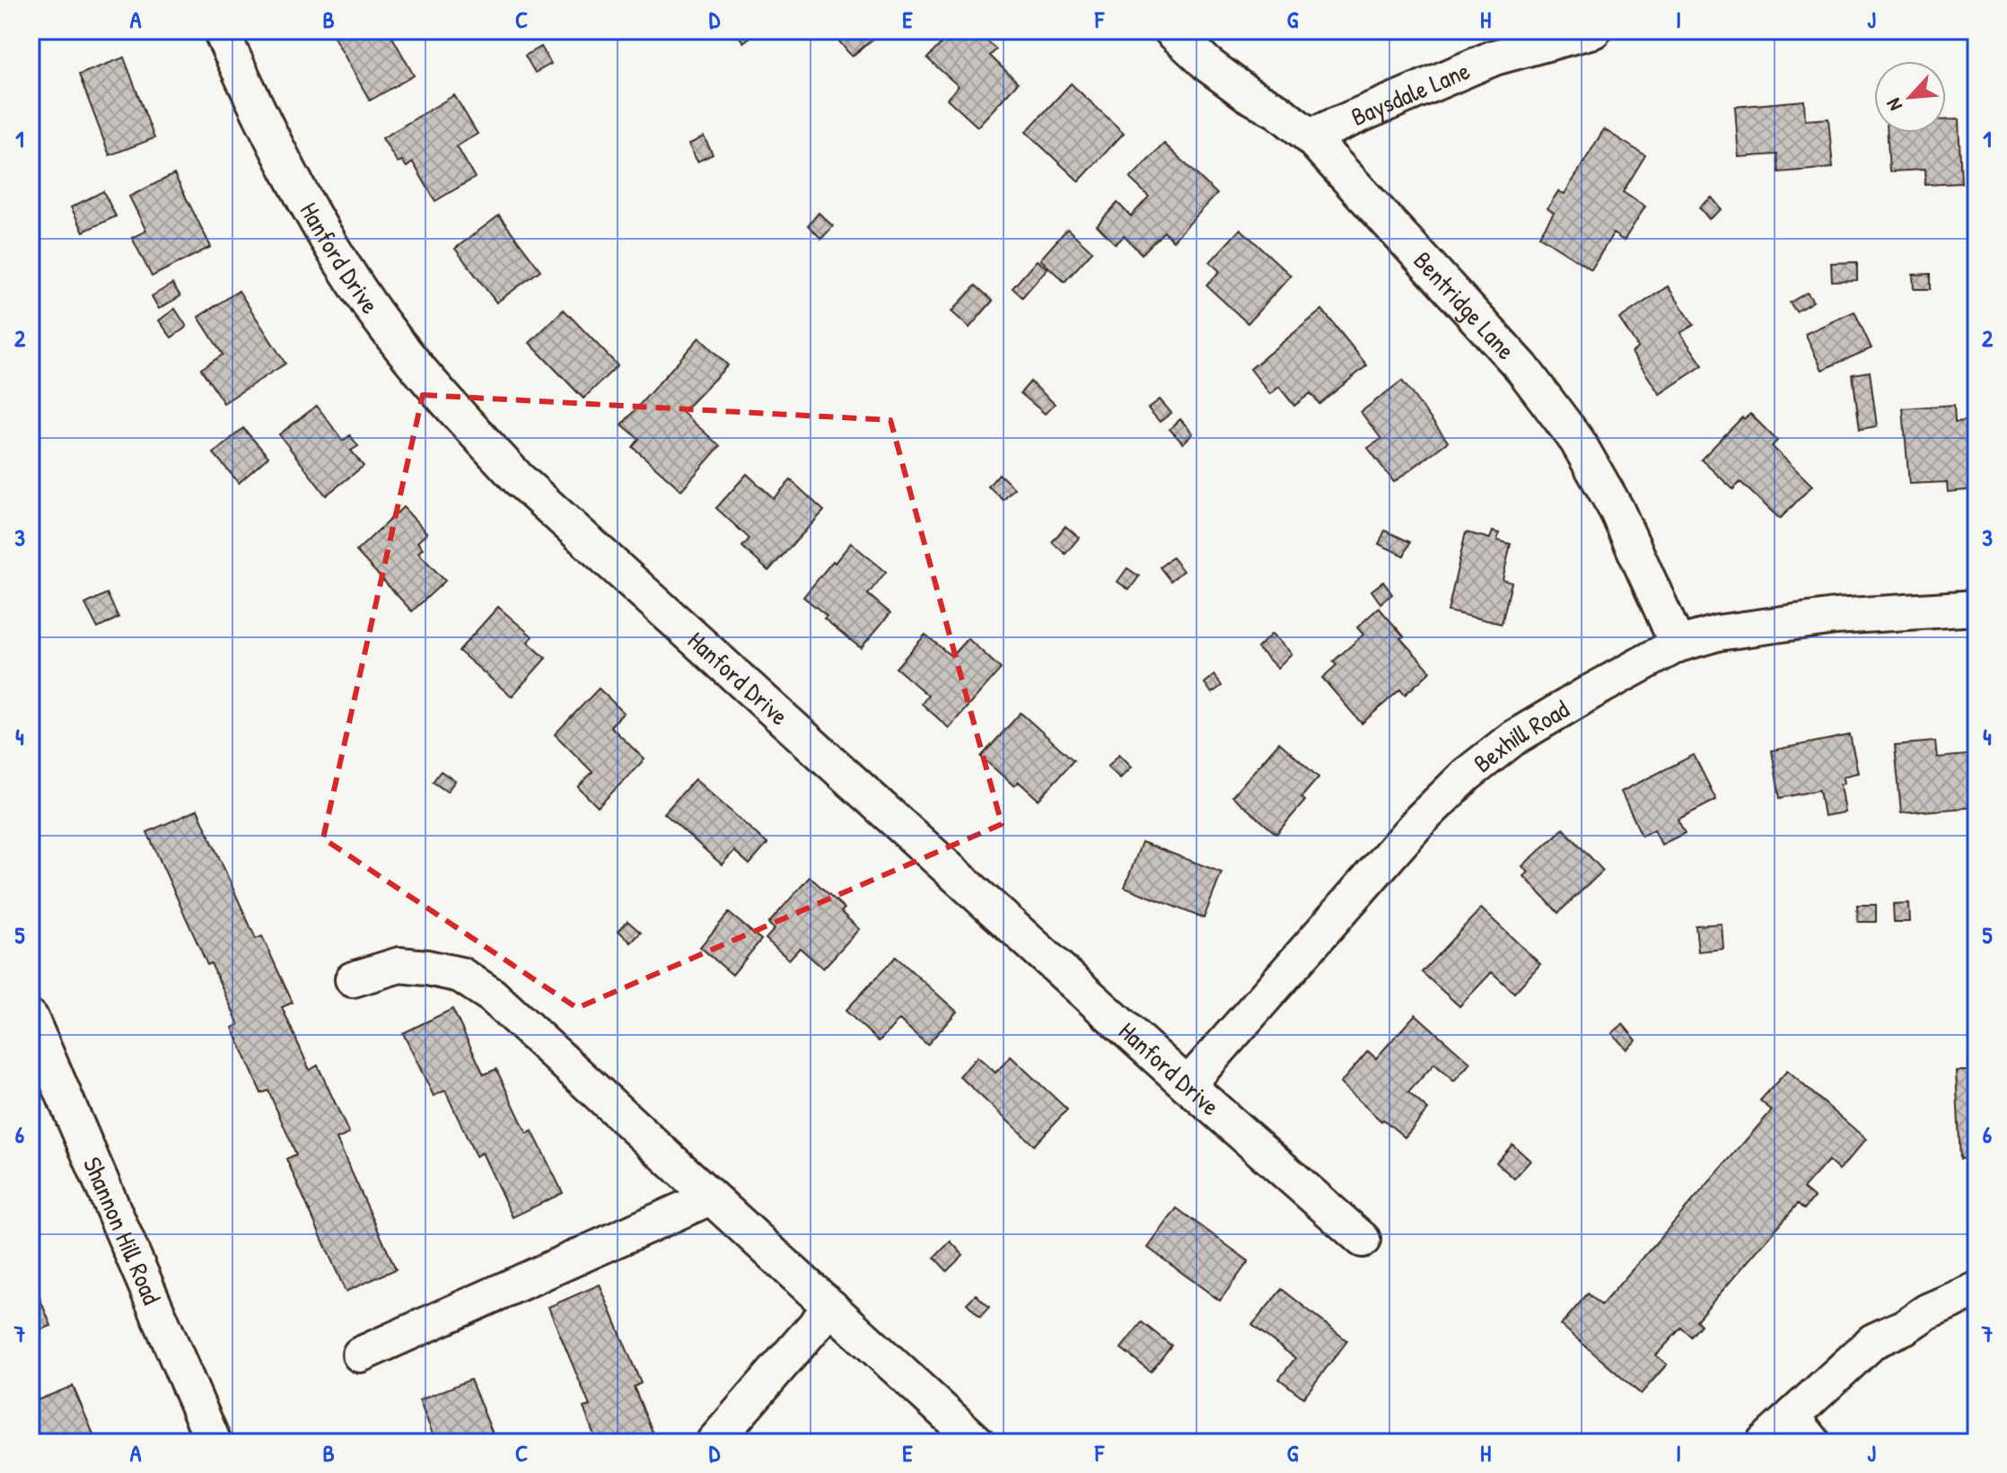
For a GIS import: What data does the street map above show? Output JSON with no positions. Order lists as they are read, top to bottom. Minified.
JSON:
{"streets":{"street":["Baysdale Lane","Hanford Drive","Bentridge Lane","Bexhill Road","Shannon Hill Road"]},"crossings":[["Baysdale Lane","Bentridge Lane"],["Hanford Drive","Bexhill Road"],["Bentridge Lane","Bexhill Road"]],"north":"bottom left","grid":{"columns":["A","B","C","D","E","F","G","H","I","J"],"rows":["1","2","3","4","5","6","7"]}}
